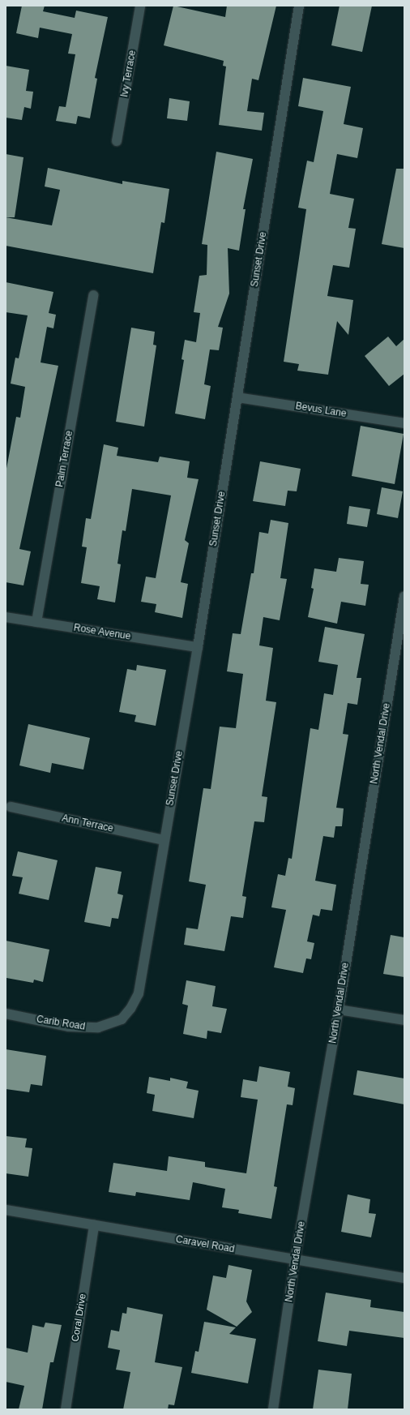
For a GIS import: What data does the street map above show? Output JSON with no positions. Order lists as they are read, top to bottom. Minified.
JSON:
{"streets":{"street":["Ivy Terrace","Sunset Drive","Bevus Lane","Palm Terrace","Rose Avenue","North Vendal Drive","Ann Terrace","Carib Road","Caravel Road","Coral Drive"]},"crossings":[["Sunset Drive","Bevus Lane"],["Sunset Drive","Rose Avenue"],["Sunset Drive","Ann Terrace"],["Sunset Drive","Carib Road"],["Palm Terrace","Rose Avenue"],["North Vendal Drive","Caravel Road"],["Caravel Road","Coral Drive"]]}
